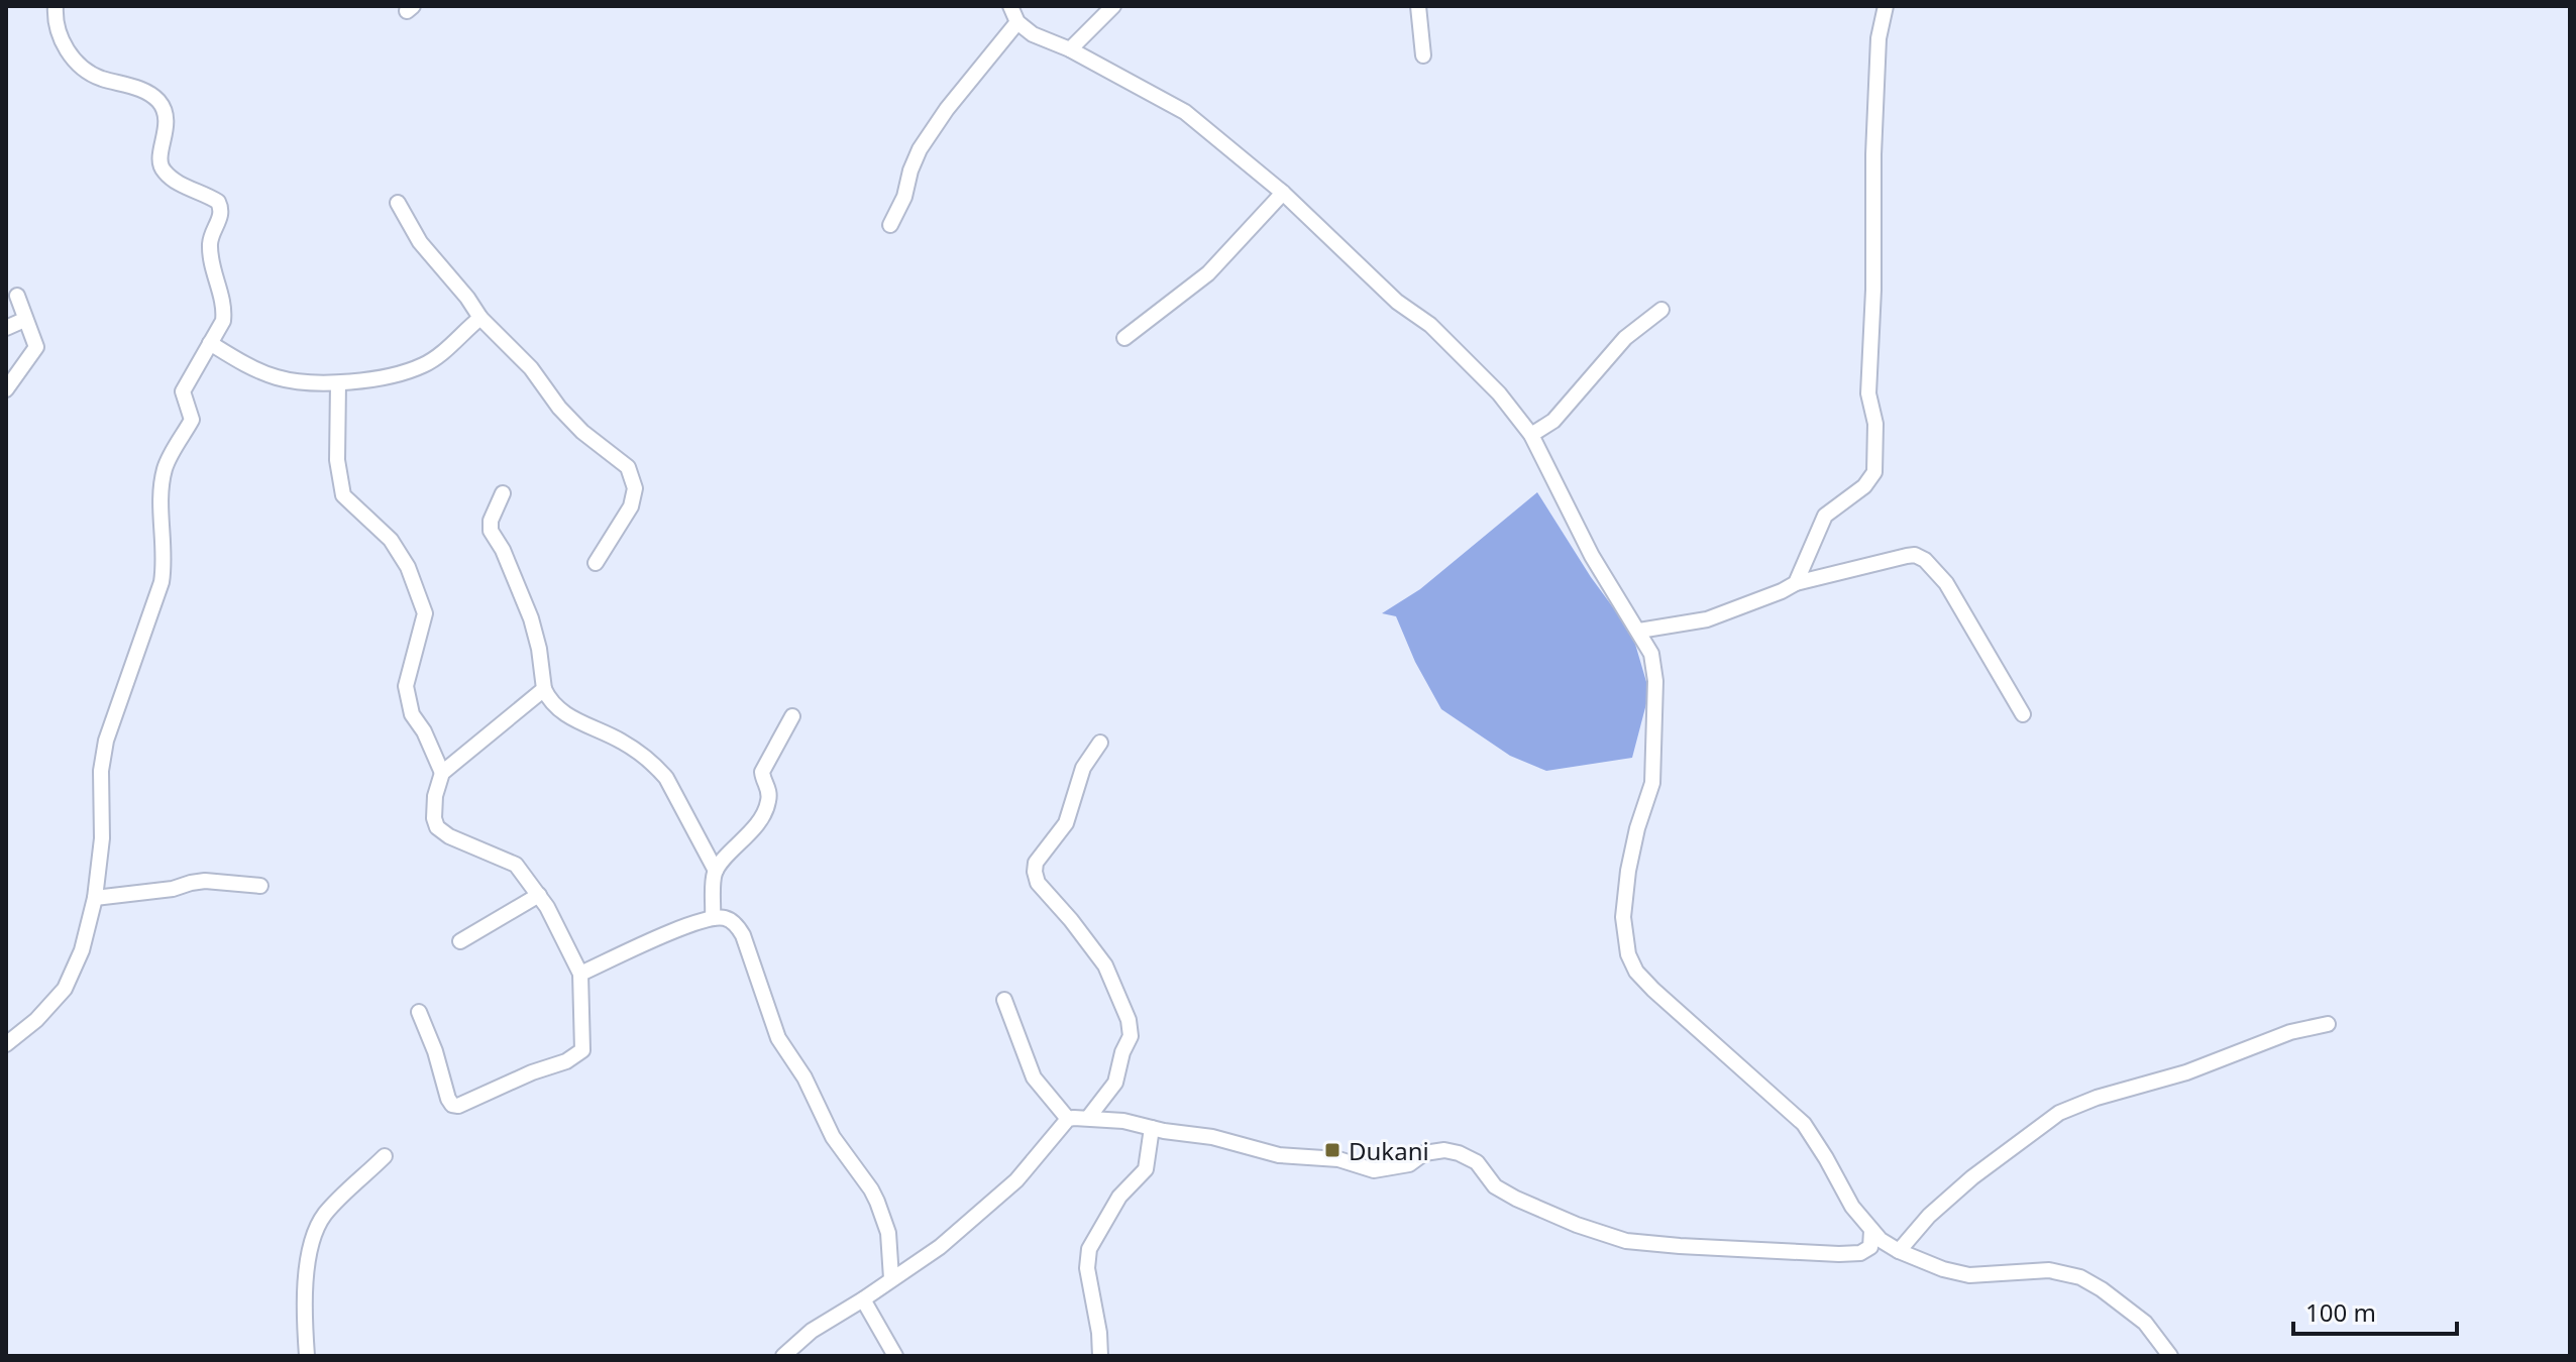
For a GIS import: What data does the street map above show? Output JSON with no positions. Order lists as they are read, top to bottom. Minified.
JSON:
{"places":{"transit":["Dukani"]},"scale_bar":"100 m"}
